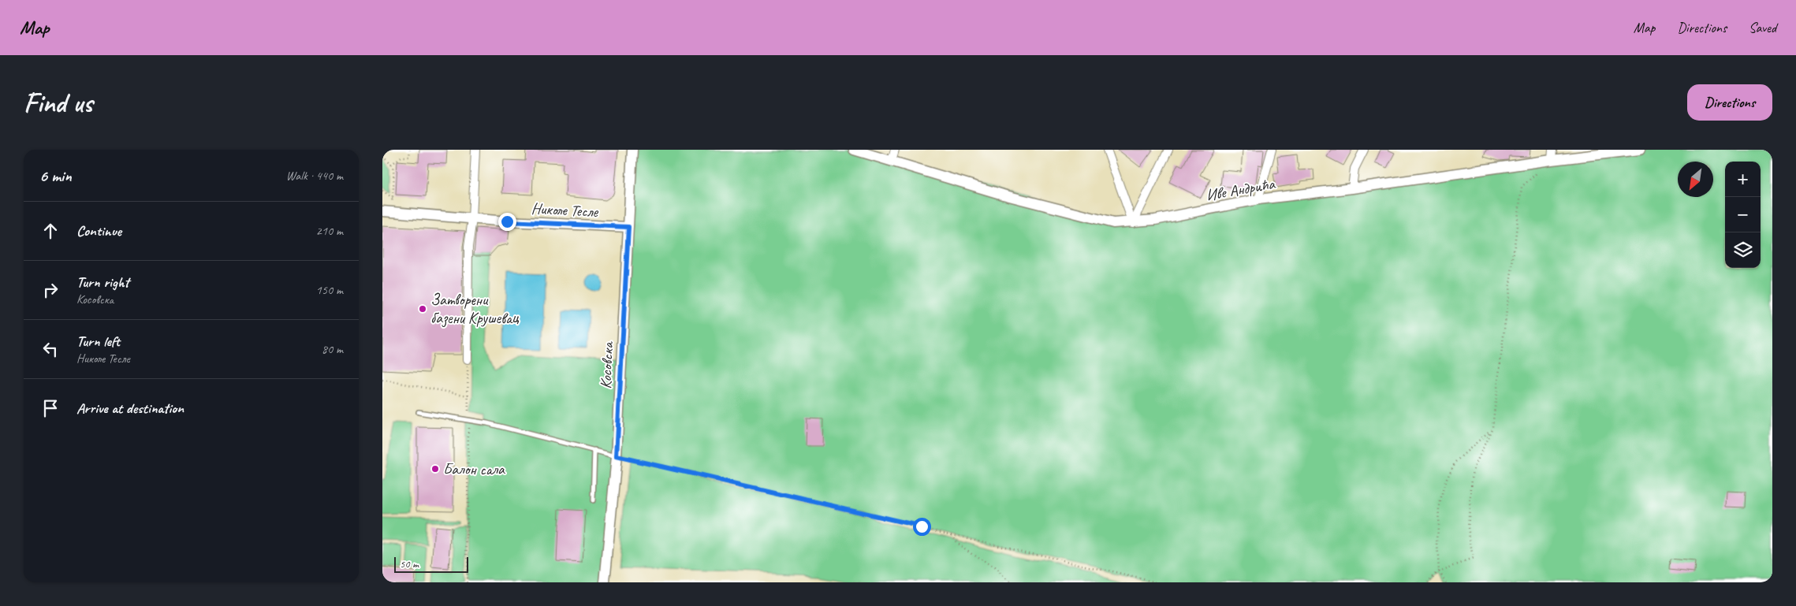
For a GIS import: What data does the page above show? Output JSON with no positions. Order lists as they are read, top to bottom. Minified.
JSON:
{"streets":{"street":["Иве Андрића","Николе Тесле","Косовска"]},"crossings":[["Николе Тесле","Косовска"]],"places":["Затворени базени Крушевац","Балон сала"],"scale_bar":"50 m","north":"bottom left","page":{"header":"Map","nav":["Map","Directions","Saved"],"buttons":"Directions","title":"Find us","heading":["6 min","Walk · 440 m"],"map_buttons":["+","−"],"list":[["Continue","210 m"],["Turn right","Косовска","150 m"],["Turn left","Николе Тесле","80 m"],"Arrive at destination"],"scale":"50 m"}}
